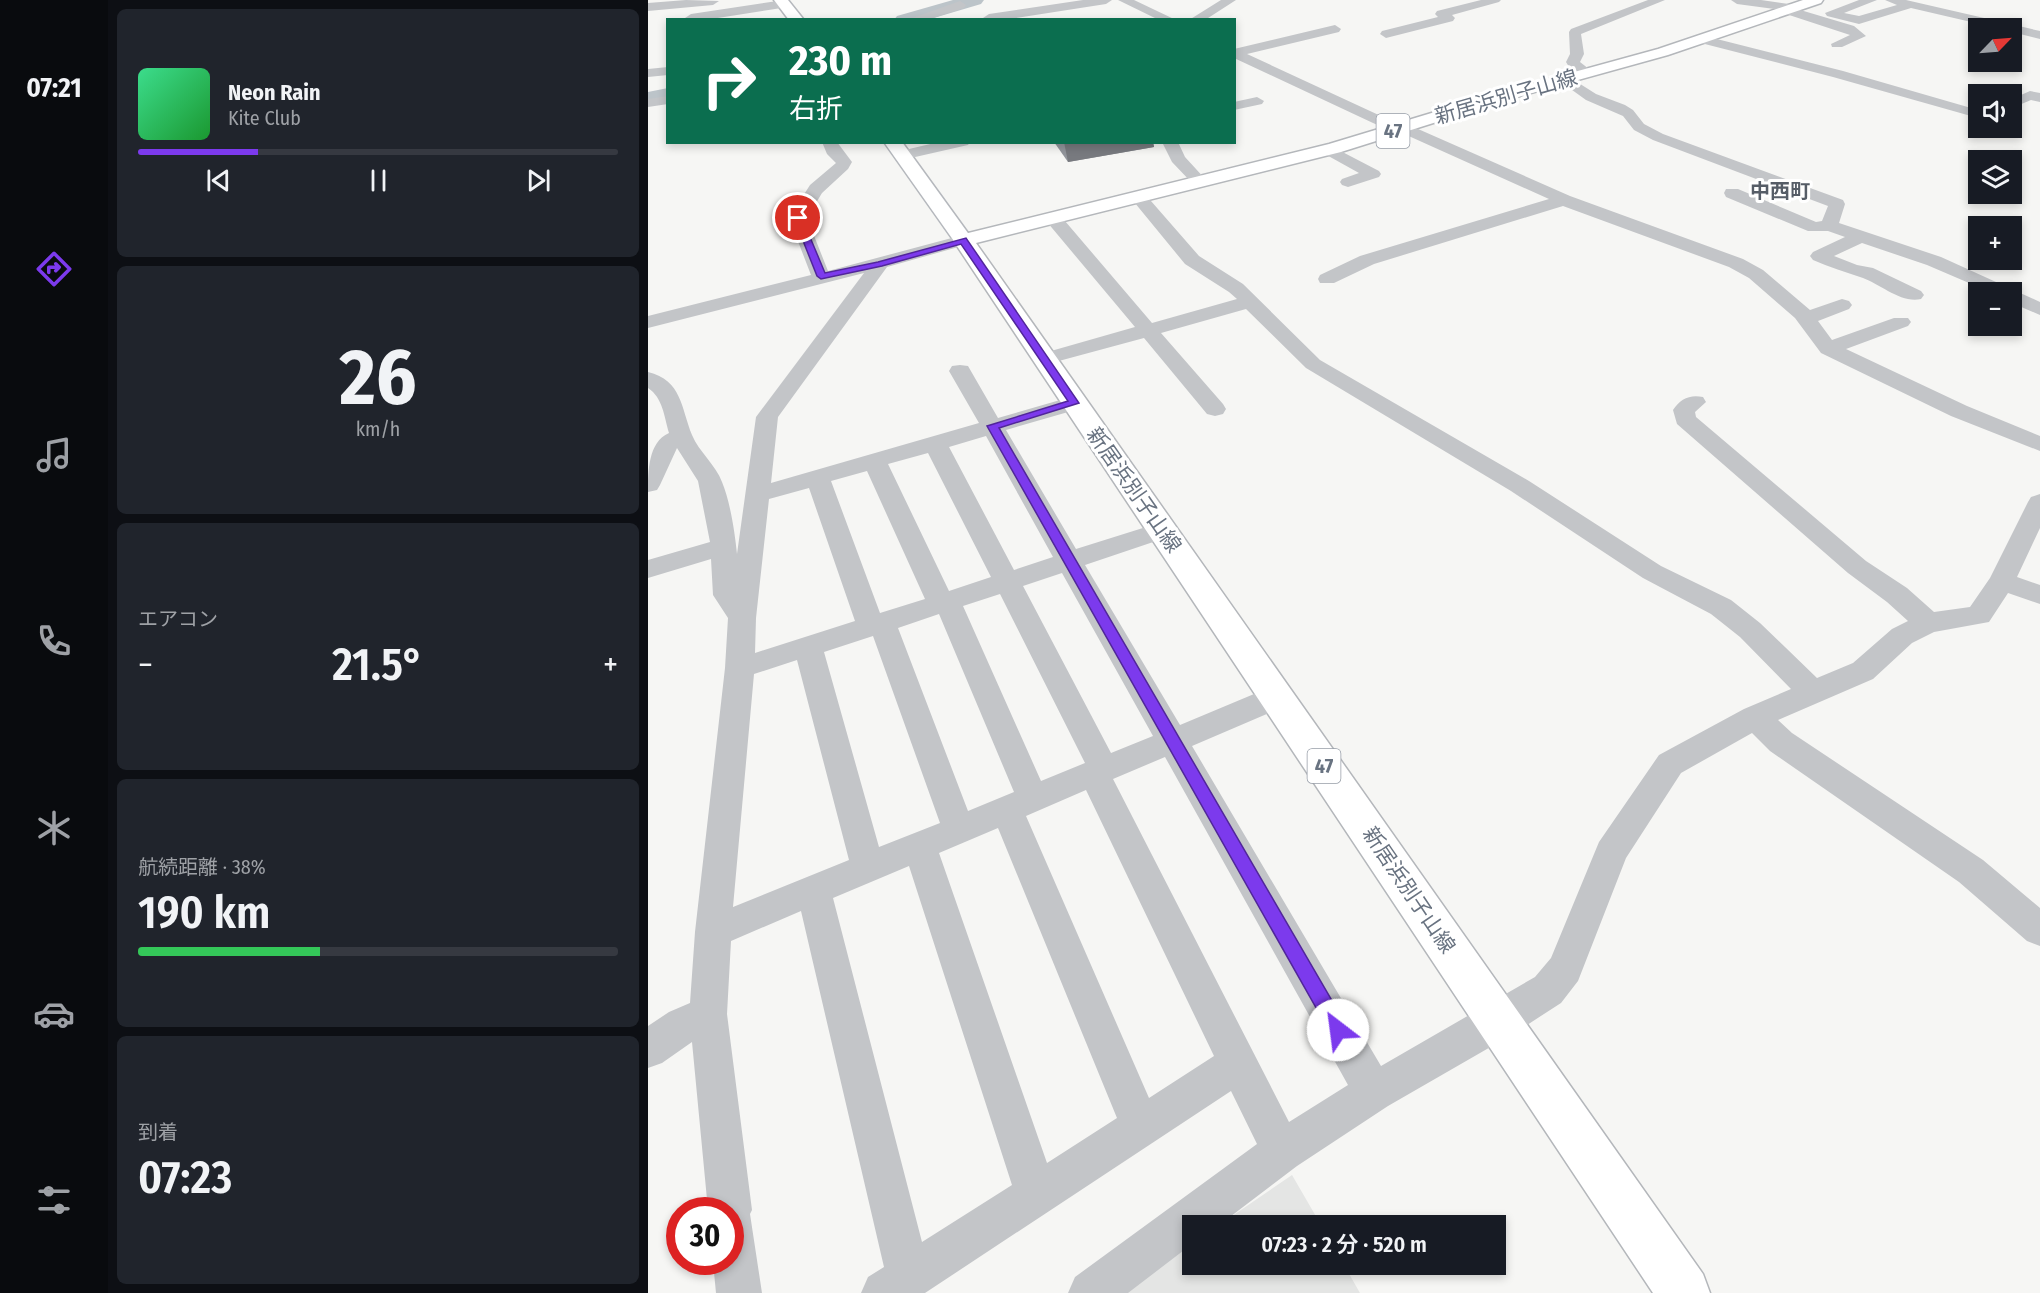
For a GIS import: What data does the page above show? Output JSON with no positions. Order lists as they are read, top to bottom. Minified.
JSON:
{"streets":{"main road":["新居浜別子山線","47"]},"districts":["中西町"],"north":"top right","page":{"tabs":"07:21","map_buttons":["+","−"],"turn":["230 m","右折"],"song":["Neon Rain","Kite Club"],"tile":[["26","km/h"],"エアコン",["航続距離 · 38%","190 km"],["到着","07:23"]],"heat":["−","21.5°","+"],"limit":"30","trip":"07:23 · 2 分 · 520 m"}}
